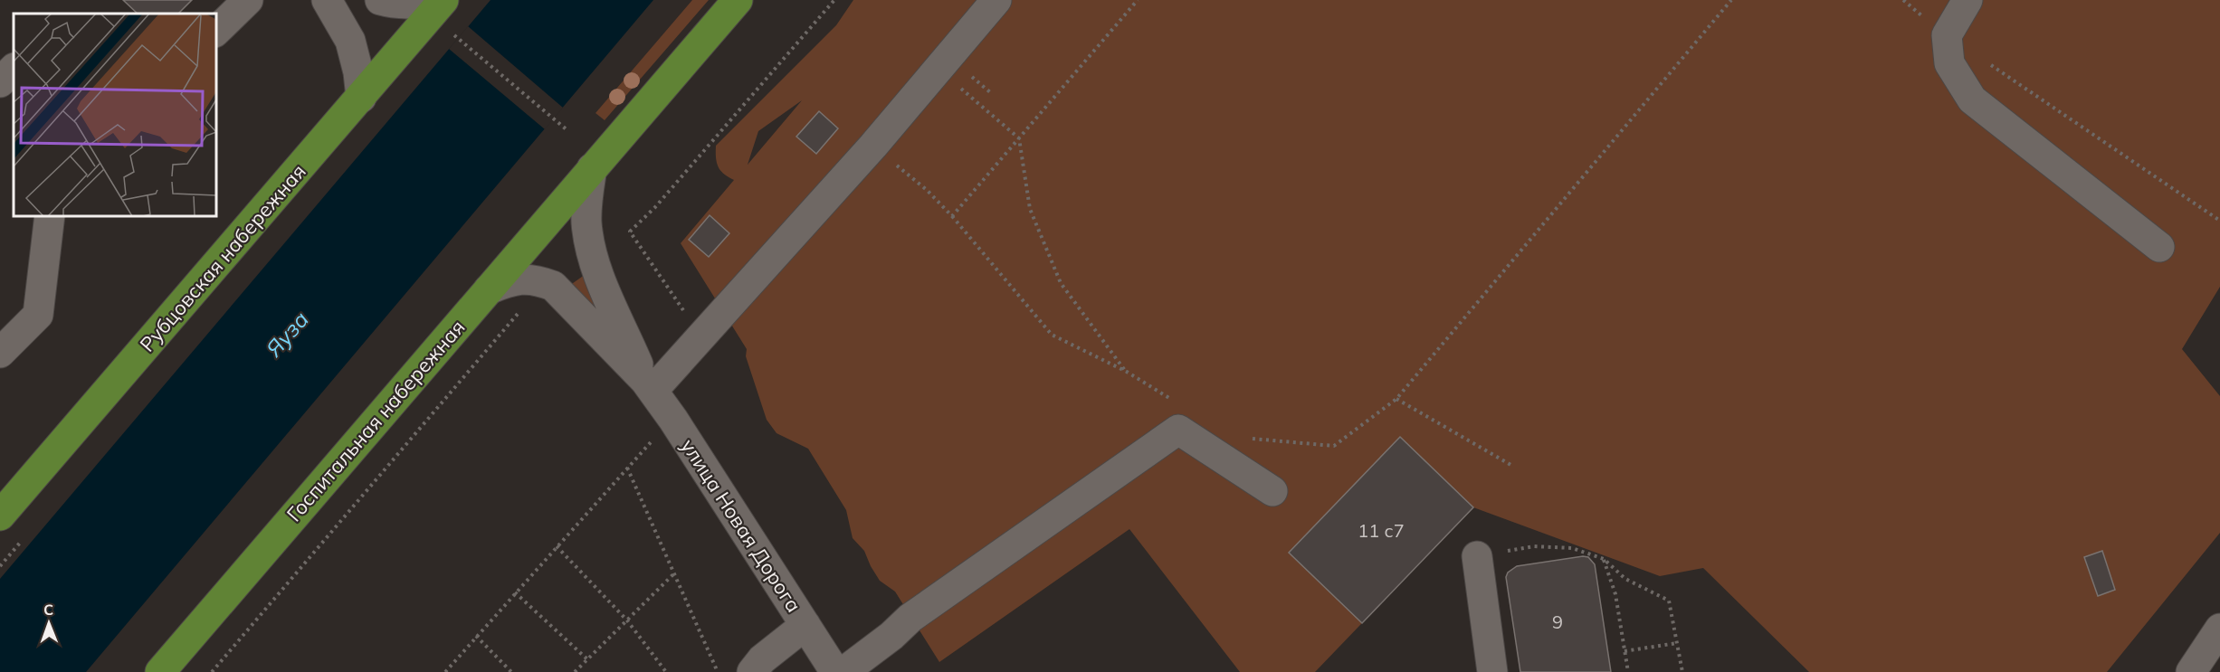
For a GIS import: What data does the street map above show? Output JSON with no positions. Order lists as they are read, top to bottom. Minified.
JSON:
{"streets":{"main road":["Рубцовская набережная","Госпитальная набережная"],"street":["улица Новая Дорога"]},"crossings":[["Госпитальная набережная","улица Новая Дорога"]],"water":["Яуза"],"house_numbers":["11 с7","9"],"north":"top"}
